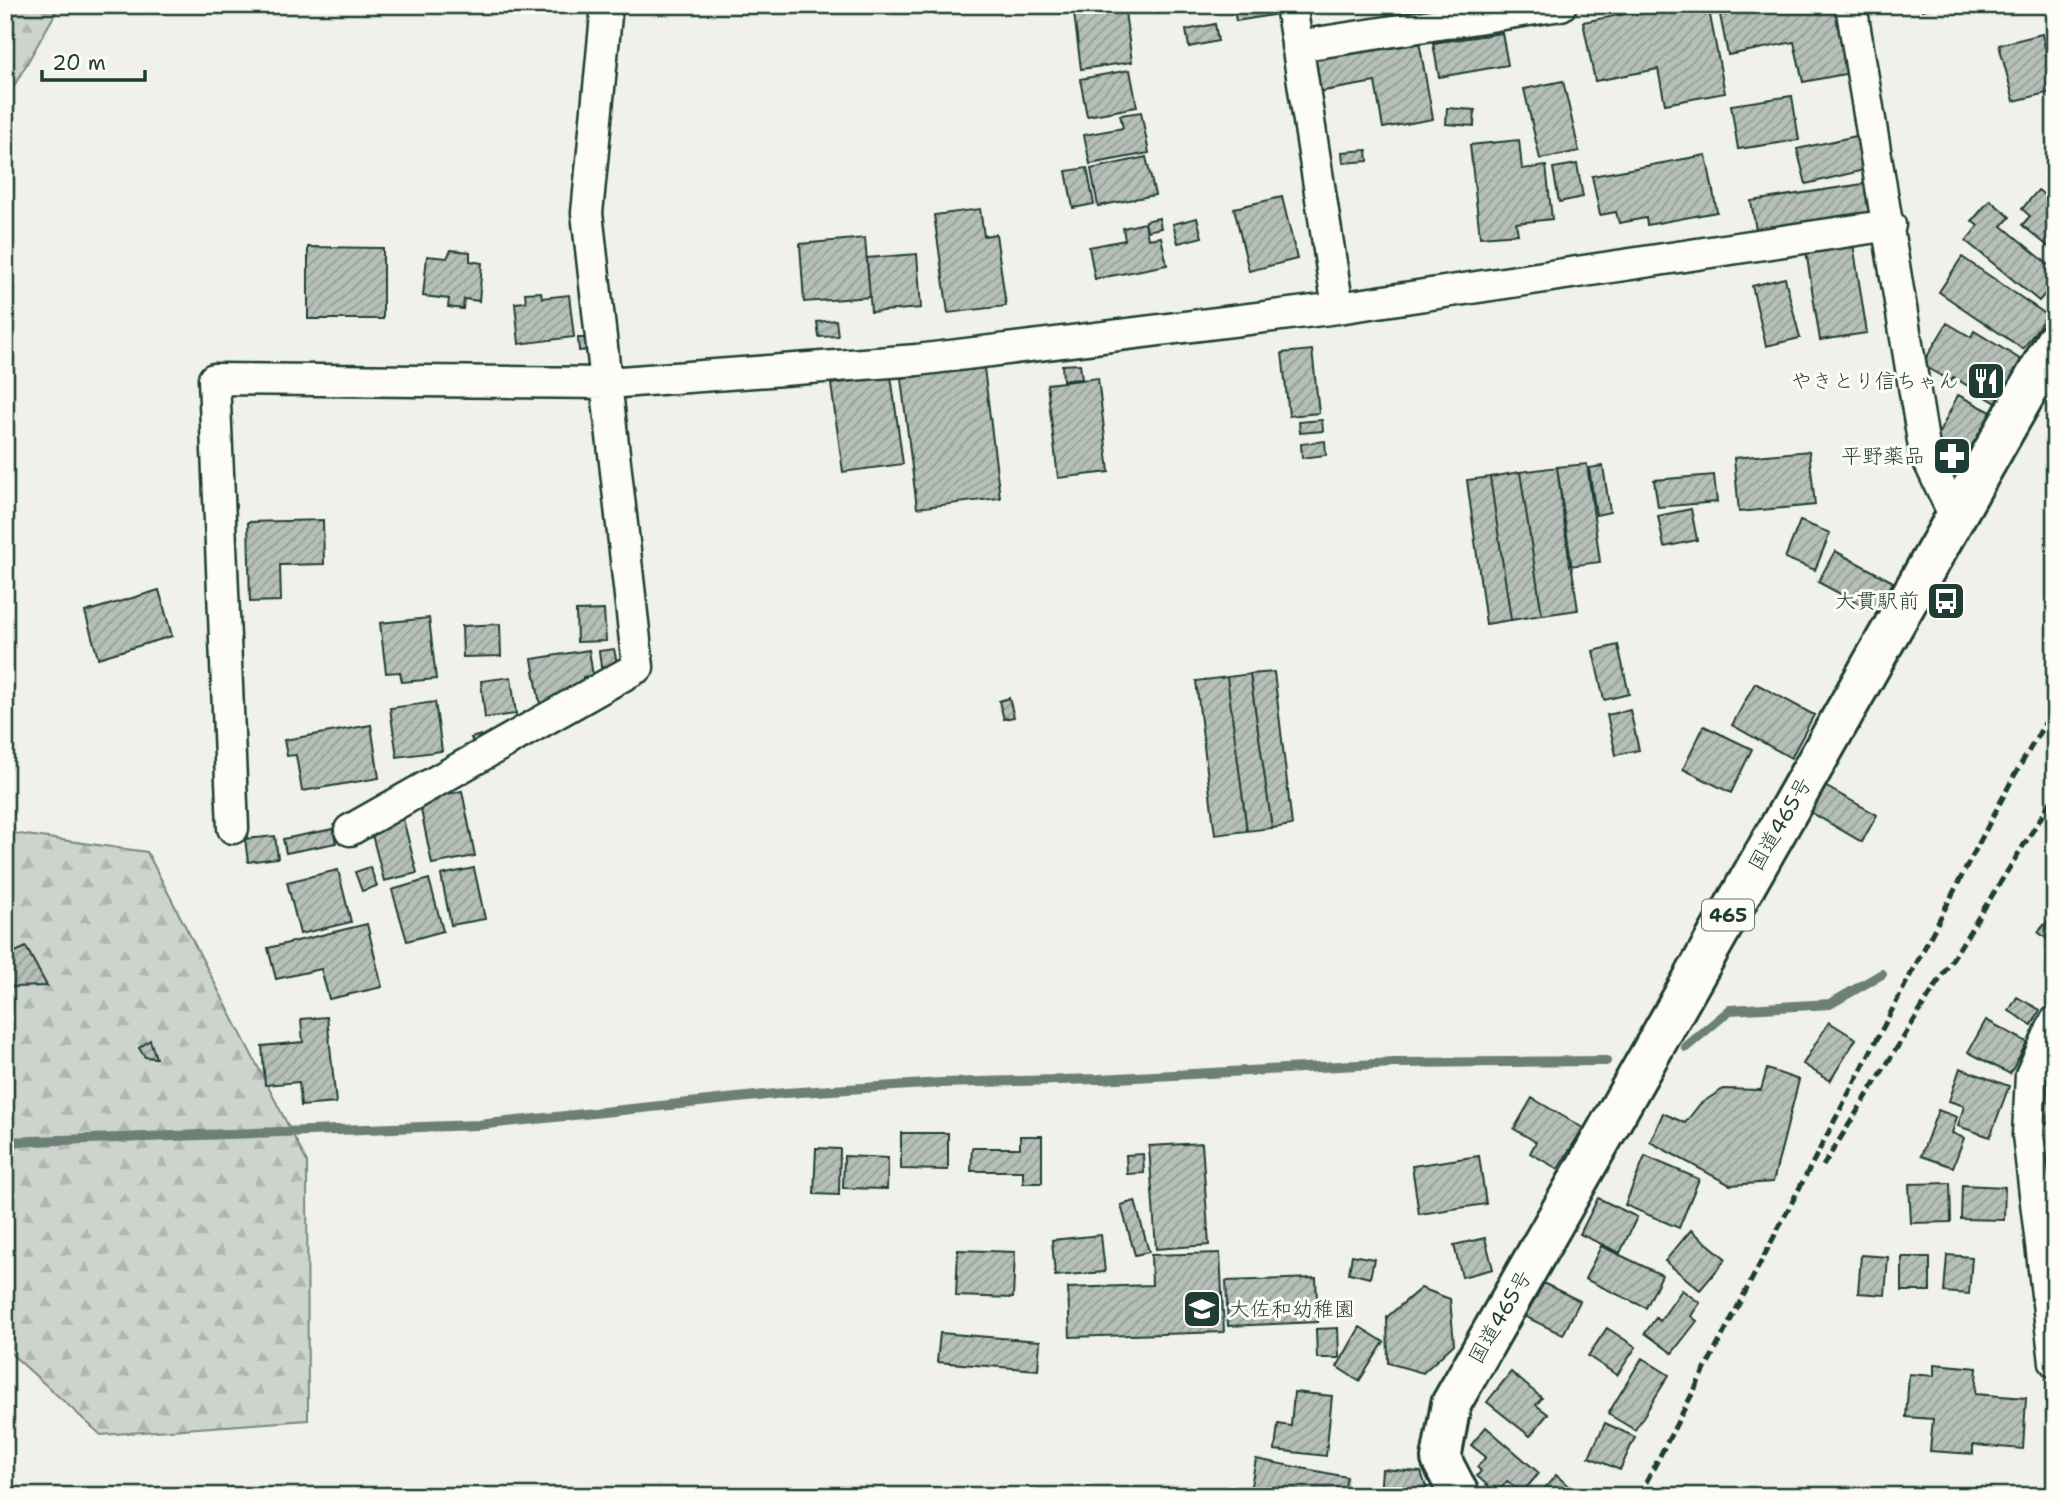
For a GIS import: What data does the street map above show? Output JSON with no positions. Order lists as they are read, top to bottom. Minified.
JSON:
{"streets":{"highway":["国道465号","465"]},"places":{"restaurant":["やきとり信ちゃん"],"pharmacy":["平野薬品"],"bus stop":["大貫駅前"],"school or university":["大佐和幼稚園"]},"scale_bar":"20 m"}
